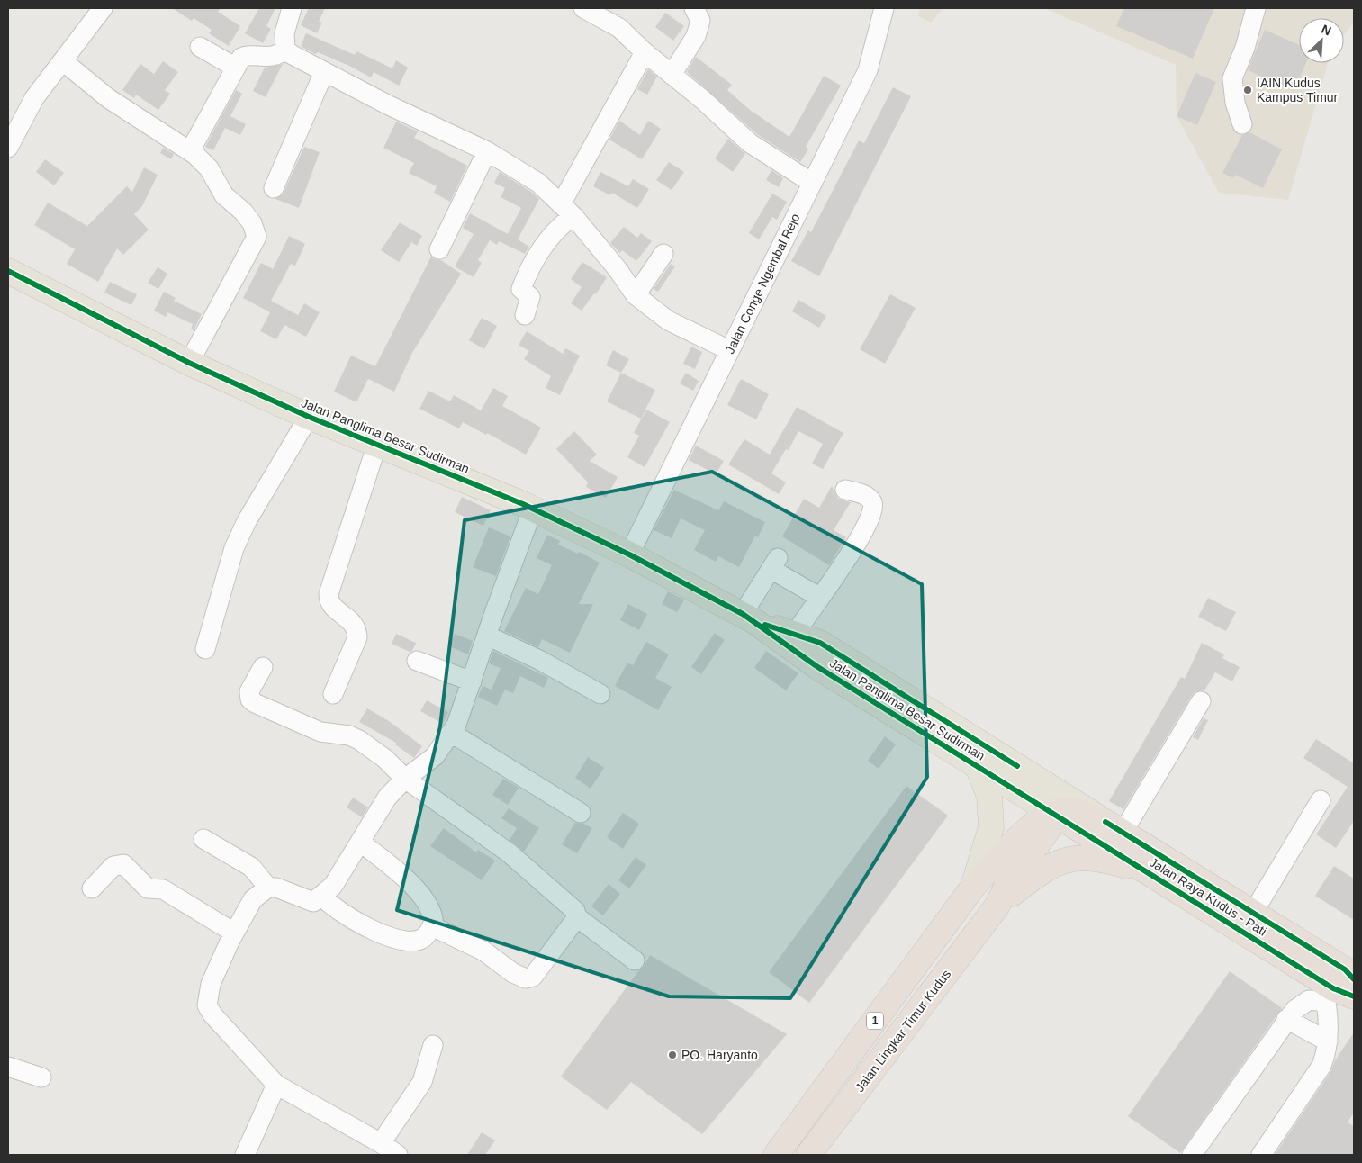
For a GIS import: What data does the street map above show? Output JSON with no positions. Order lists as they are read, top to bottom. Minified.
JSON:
{"streets":{"highway":["Jalan Raya Kudus - Pati","1","Jalan Lingkar Timur Kudus"],"main road":["Jalan Panglima Besar Sudirman"],"street":["Jalan Conge Ngembal Rejo"]},"crossings":[["Jalan Conge Ngembal Rejo","Jalan Panglima Besar Sudirman"],["Jalan Panglima Besar Sudirman","Jalan Raya Kudus - Pati"],["Jalan Panglima Besar Sudirman","1"],["Jalan Raya Kudus - Pati","1"],["1","Jalan Lingkar Timur Kudus"]],"places":["IAIN Kudus Kampus Timur","PO. Haryanto"],"north":"top right"}
